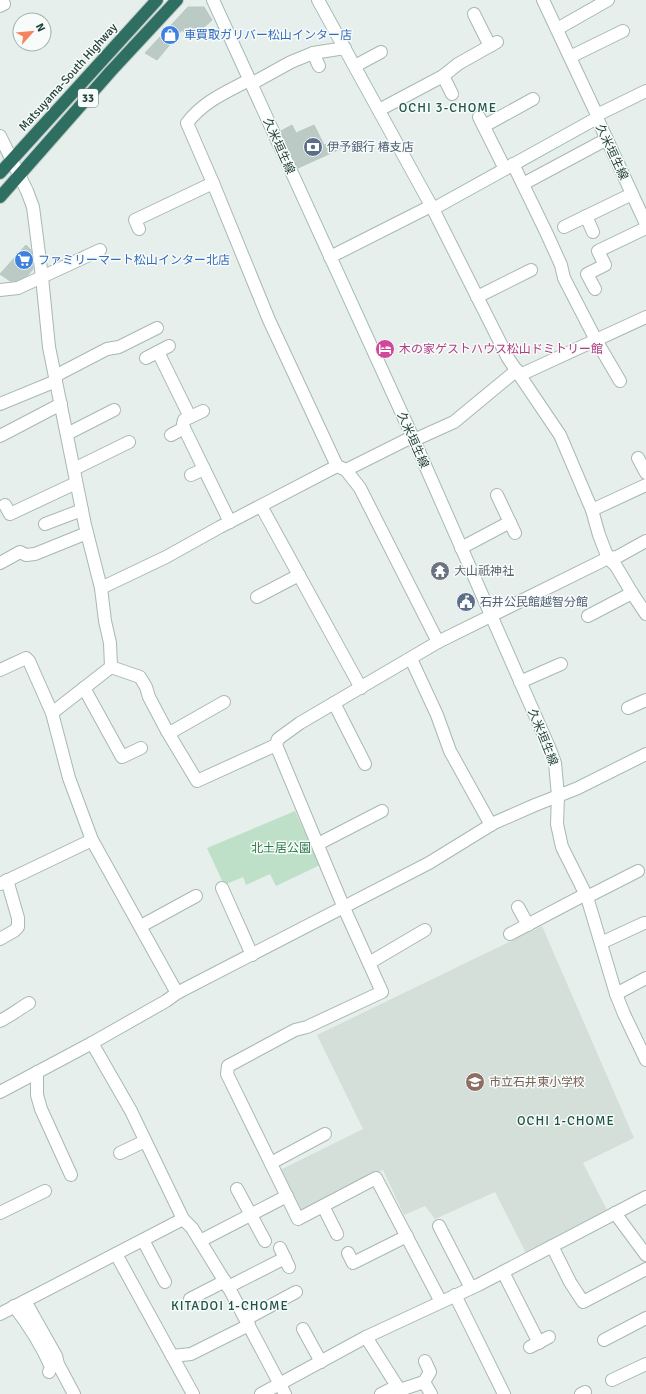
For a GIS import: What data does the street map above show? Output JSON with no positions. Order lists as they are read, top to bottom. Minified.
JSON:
{"streets":{"highway":["Matsuyama-South Highway","33"],"street":["久米垣生線"]},"districts":["OCHI 3-CHOME","OCHI 1-CHOME","KITADOI 1-CHOME"],"parks":["北土居公園"],"places":{"shop":["車買取ガリバー松山インター店"],"bank":["伊予銀行 椿支店"],"supermarket":["ファミリーマート松山インター北店"],"hotel":["木の家ゲストハウス松山ドミトリー館"],"temple":["大山祇神社"],"public building":["石井公民館越智分館"],"school or university":["市立石井東小学校"]},"north":"top right"}
